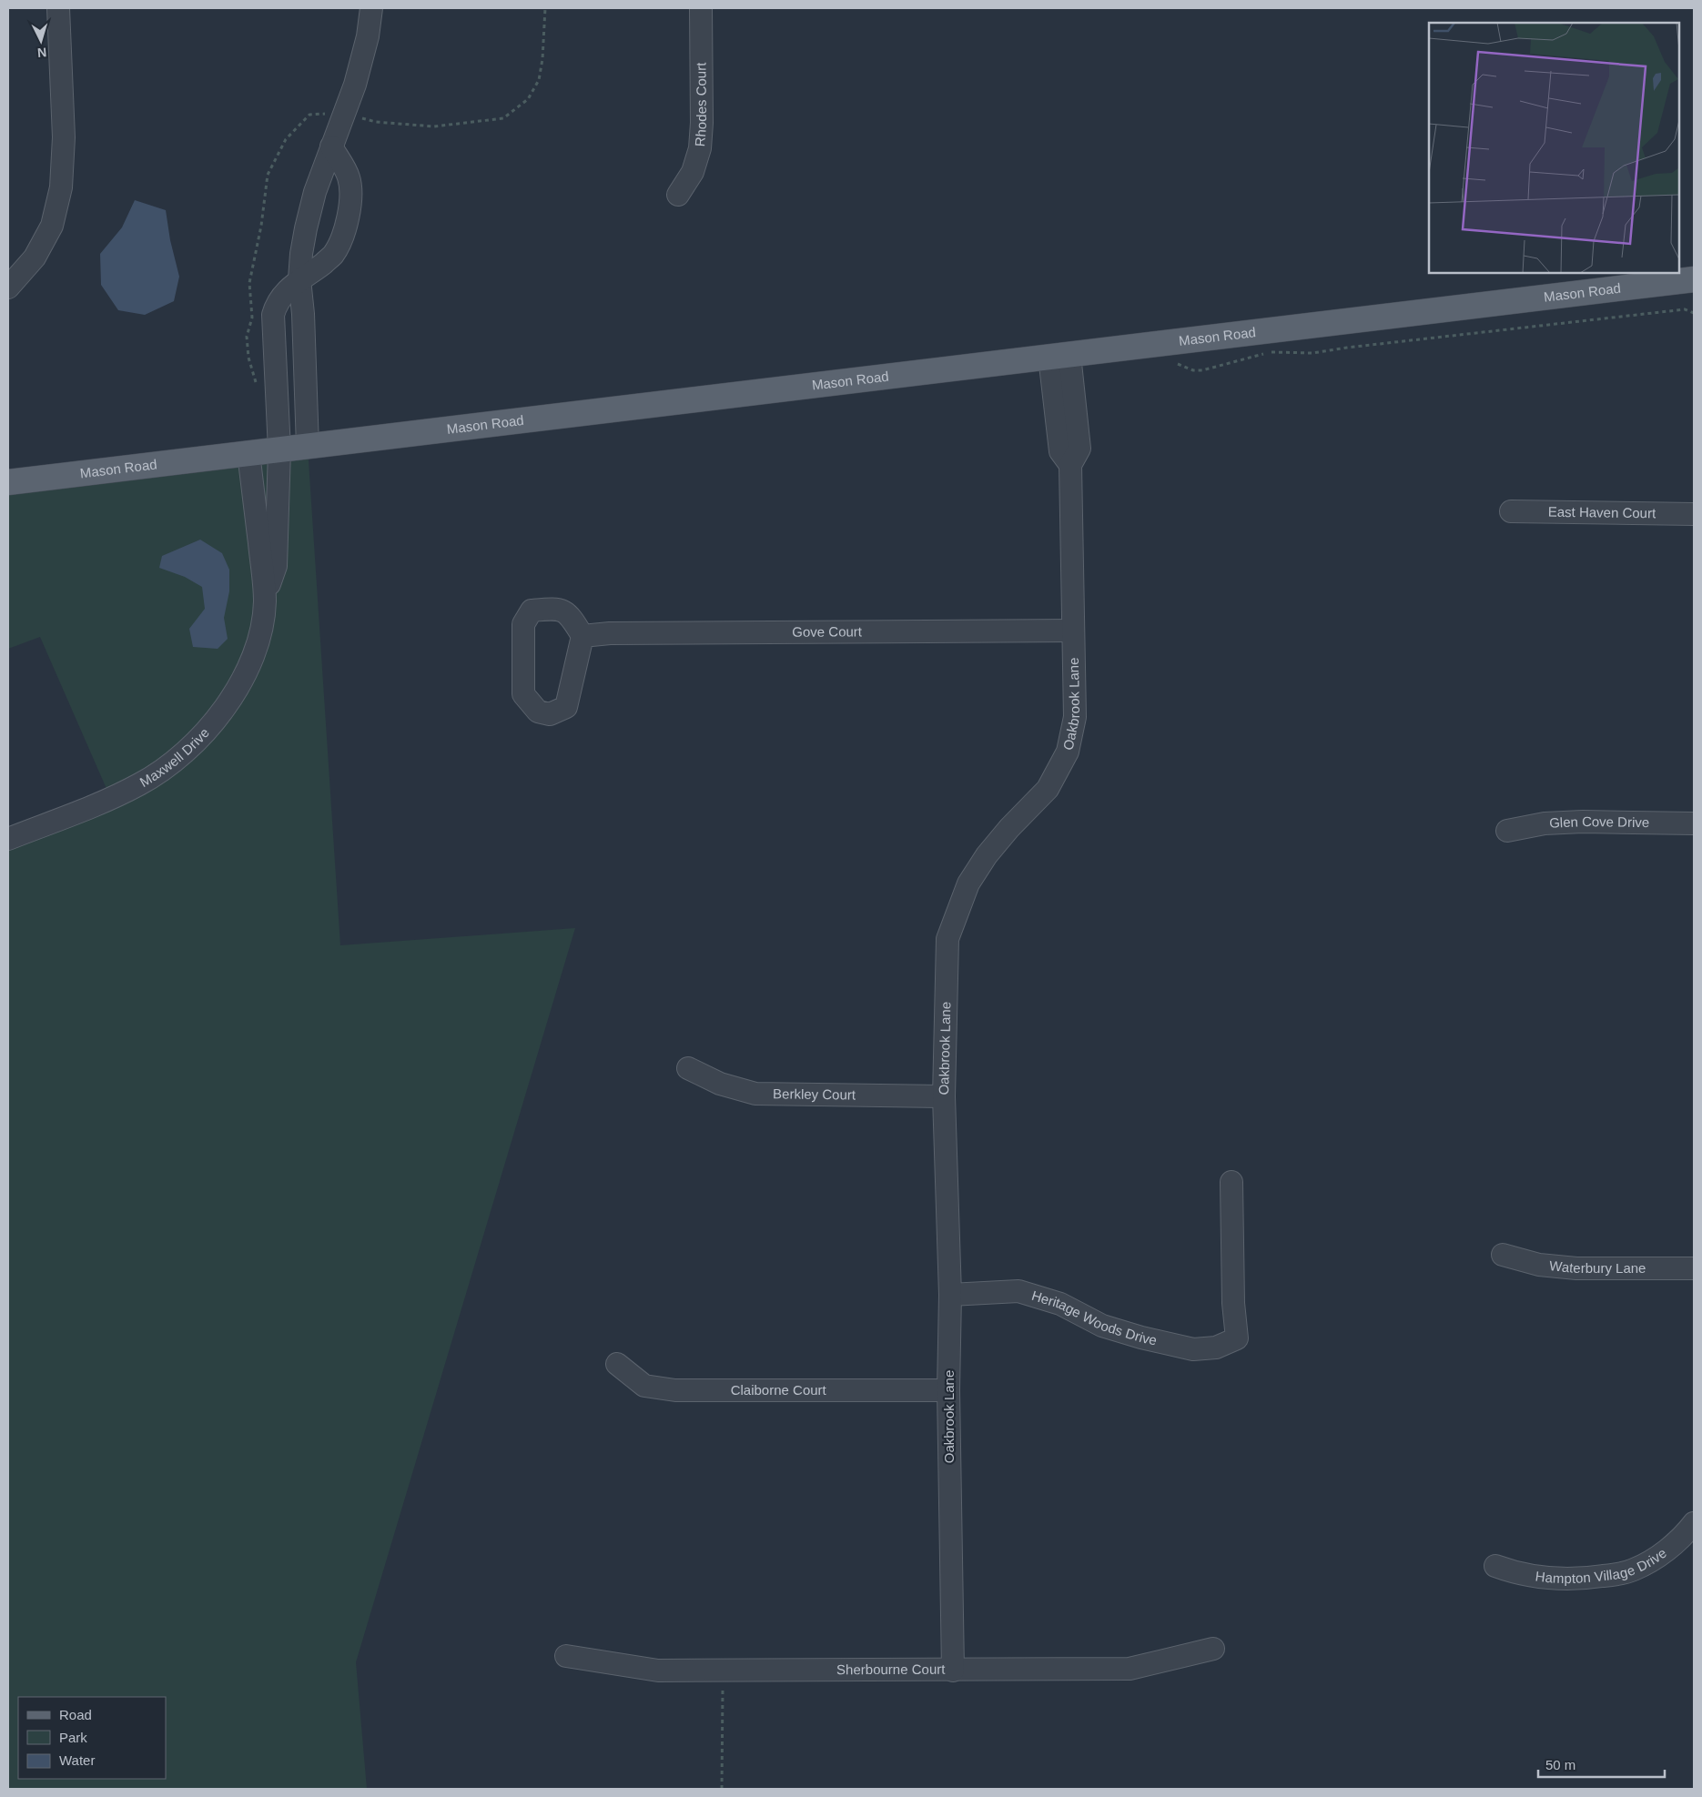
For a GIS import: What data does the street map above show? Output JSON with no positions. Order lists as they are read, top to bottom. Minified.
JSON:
{"streets":{"main road":["Mason Road"],"street":["Rhodes Court","East Haven Court","Gove Court","Oakbrook Lane","Maxwell Drive","Glen Cove Drive","Berkley Court","Waterbury Lane","Heritage Woods Drive","Claiborne Court","Hampton Village Drive","Sherbourne Court"]},"crossings":[["Mason Road","Oakbrook Lane"],["Mason Road","Maxwell Drive"],["Gove Court","Oakbrook Lane"],["Oakbrook Lane","Berkley Court"],["Oakbrook Lane","Heritage Woods Drive"],["Oakbrook Lane","Claiborne Court"],["Oakbrook Lane","Sherbourne Court"]],"legend":["Road","Park","Water"],"scale_bar":"50 m","north":"bottom"}
